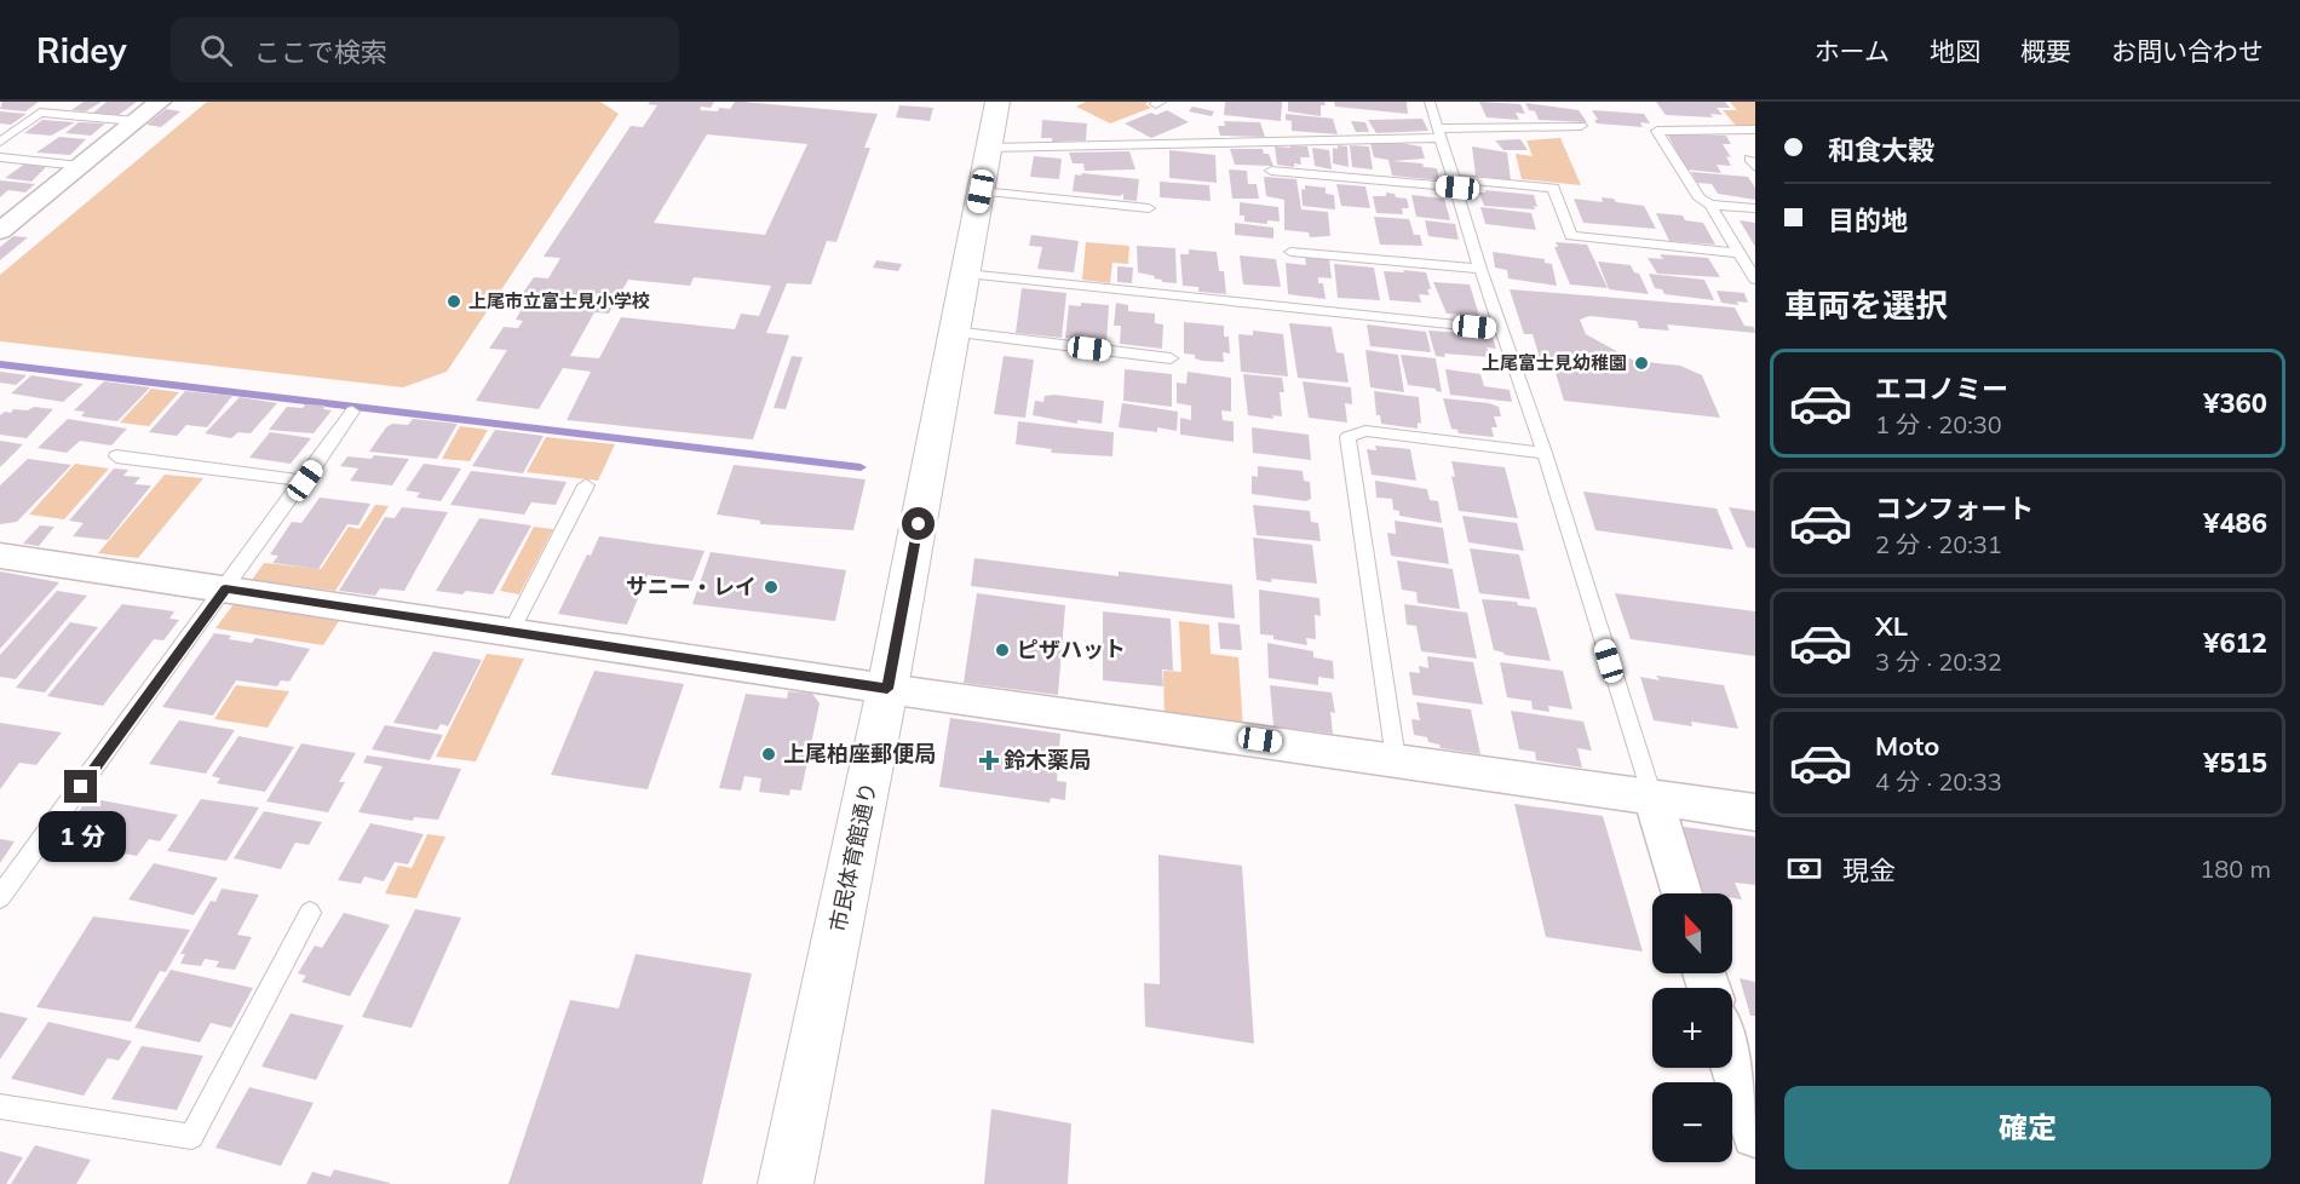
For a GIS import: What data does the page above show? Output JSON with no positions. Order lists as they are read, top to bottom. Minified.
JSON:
{"streets":{"street":["市民体育館通り"]},"places":{"other":["上尾市立富士見小学校","上尾富士見幼稚園","サニー・レイ","ピザハット","上尾柏座郵便局"],"health":["鈴木薬局"]},"north":"top","page":{"header":"Ridey","search":"ここで検索","nav":["ホーム","地図","概要","お問い合わせ"],"banner":["和食大穀","目的地"],"heading":"車両を選択","list":[{"name":"エコノミー","note":"1 分 · 20:30","value":"¥360"},{"name":"コンフォート","note":"2 分 · 20:31","value":"¥486"},{"name":"XL","note":"3 分 · 20:32","value":"¥612"},{"name":"Moto","note":"4 分 · 20:33","value":"¥515"}],"bubble":"1 分","pay":["現金","180 m"],"map_buttons":["+","−"],"buttons":"確定"}}
